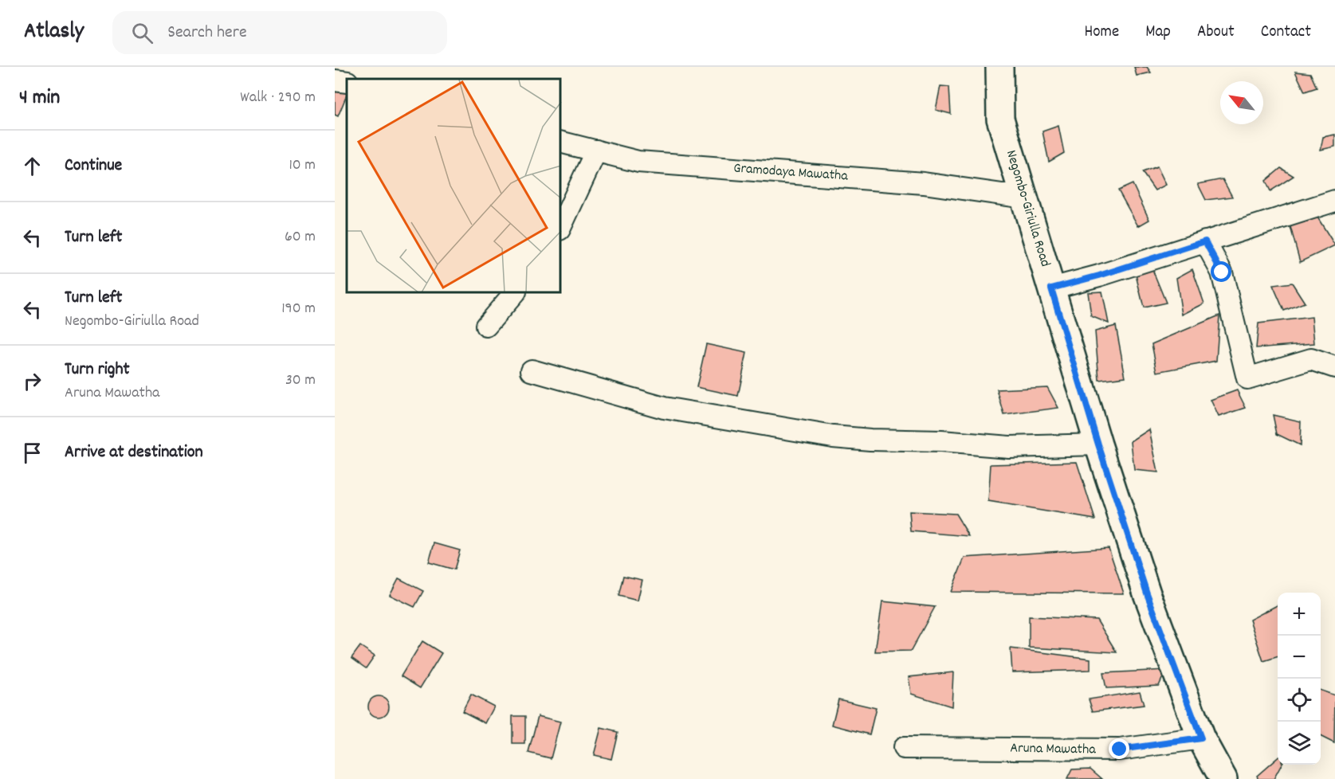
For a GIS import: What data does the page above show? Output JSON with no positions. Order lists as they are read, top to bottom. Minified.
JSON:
{"streets":{"main road":["Negombo-Giriulla Road"],"street":["Gramodaya Mawatha","Aruna Mawatha"]},"crossings":[["Gramodaya Mawatha","Negombo-Giriulla Road"],["Negombo-Giriulla Road","Aruna Mawatha"]],"north":"top left","page":{"header":"Atlasly","search":"Search here","nav":["Home","Map","About","Contact"],"heading":["4 min","Walk · 290 m"],"list":[["Continue","10 m"],["Turn left","60 m"],["Turn left","Negombo-Giriulla Road","190 m"],["Turn right","Aruna Mawatha","30 m"],"Arrive at destination"],"map_buttons":["+","−"]}}
